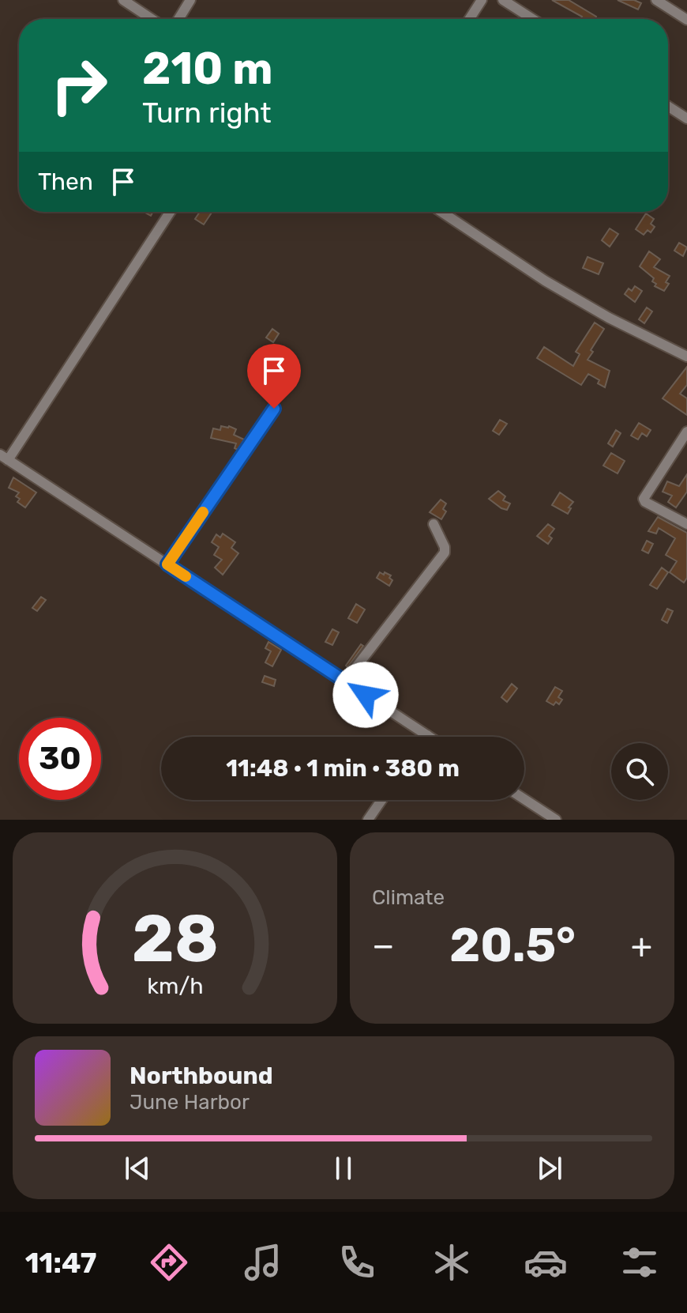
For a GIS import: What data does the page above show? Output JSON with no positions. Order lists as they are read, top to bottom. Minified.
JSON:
{"page":{"turn":["210 m","Turn right"],"then":"Then","limit":"30","trip":"11:48 · 1 min · 380 m","tile":"Climate","heat":["−","20.5°","+"],"song":["Northbound","June Harbor"],"tabs":"11:47","gauge":["28","km/h"]}}
